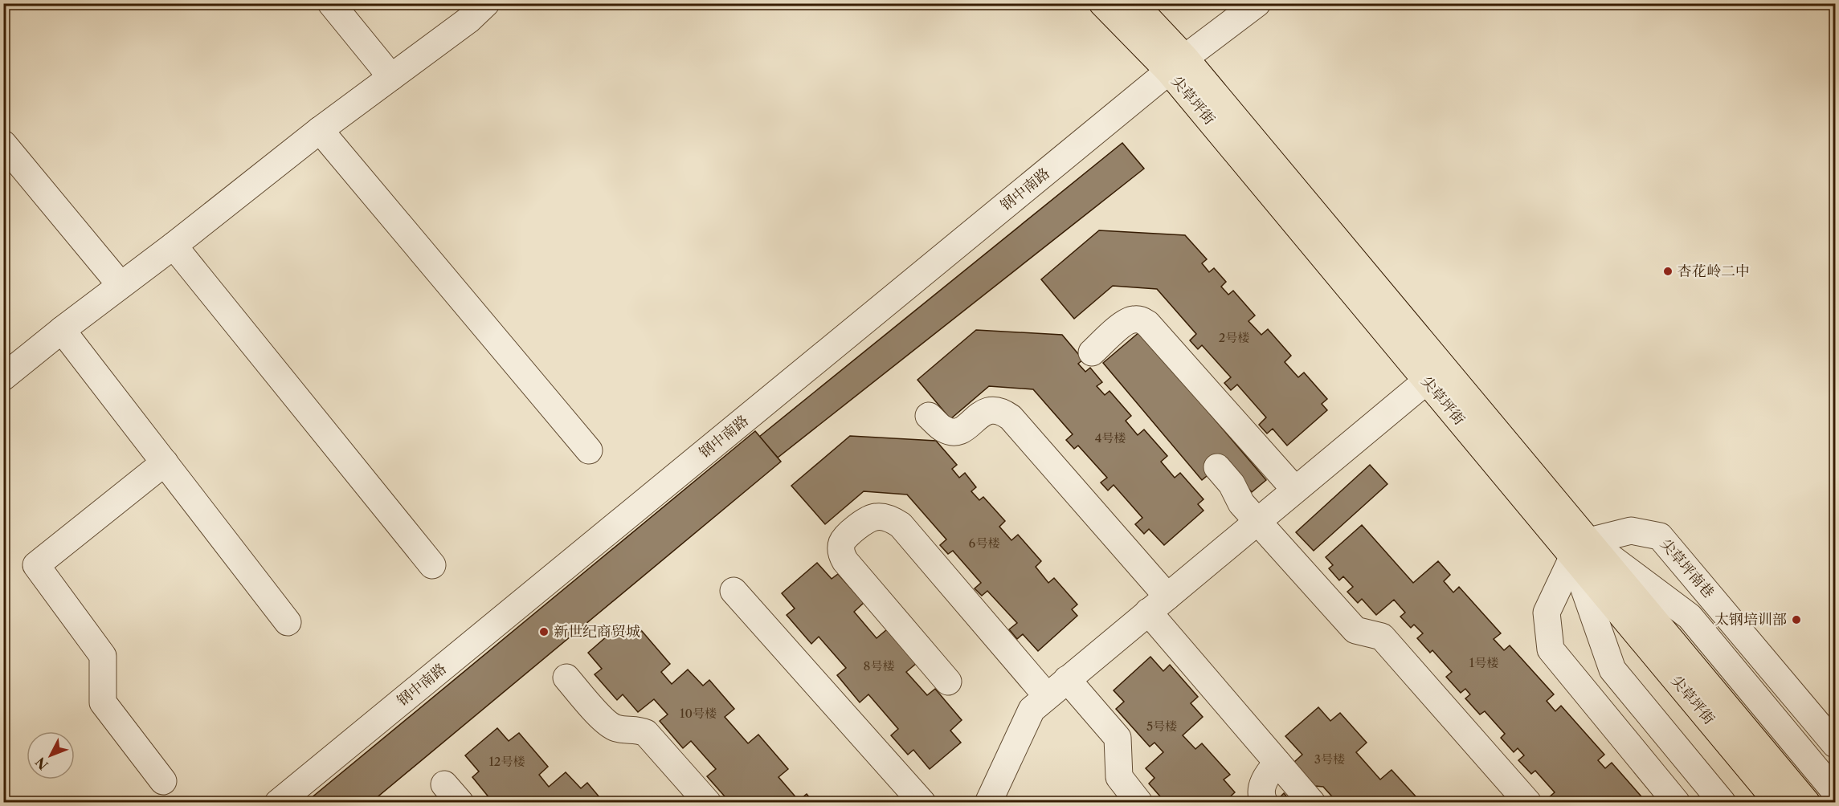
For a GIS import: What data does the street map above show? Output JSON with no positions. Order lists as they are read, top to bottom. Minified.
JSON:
{"streets":{"main road":["尖草坪街"],"street":["钢中南路","尖草坪南巷"]},"crossings":[["尖草坪街","钢中南路"],["尖草坪街","尖草坪南巷"]],"places":["杏花岭二中","太钢培训部","新世纪商贸城"],"house_numbers":["2号楼","4号楼","6号楼","1号楼","8号楼","10号楼","5号楼","3号楼","12号楼"],"north":"bottom left"}
